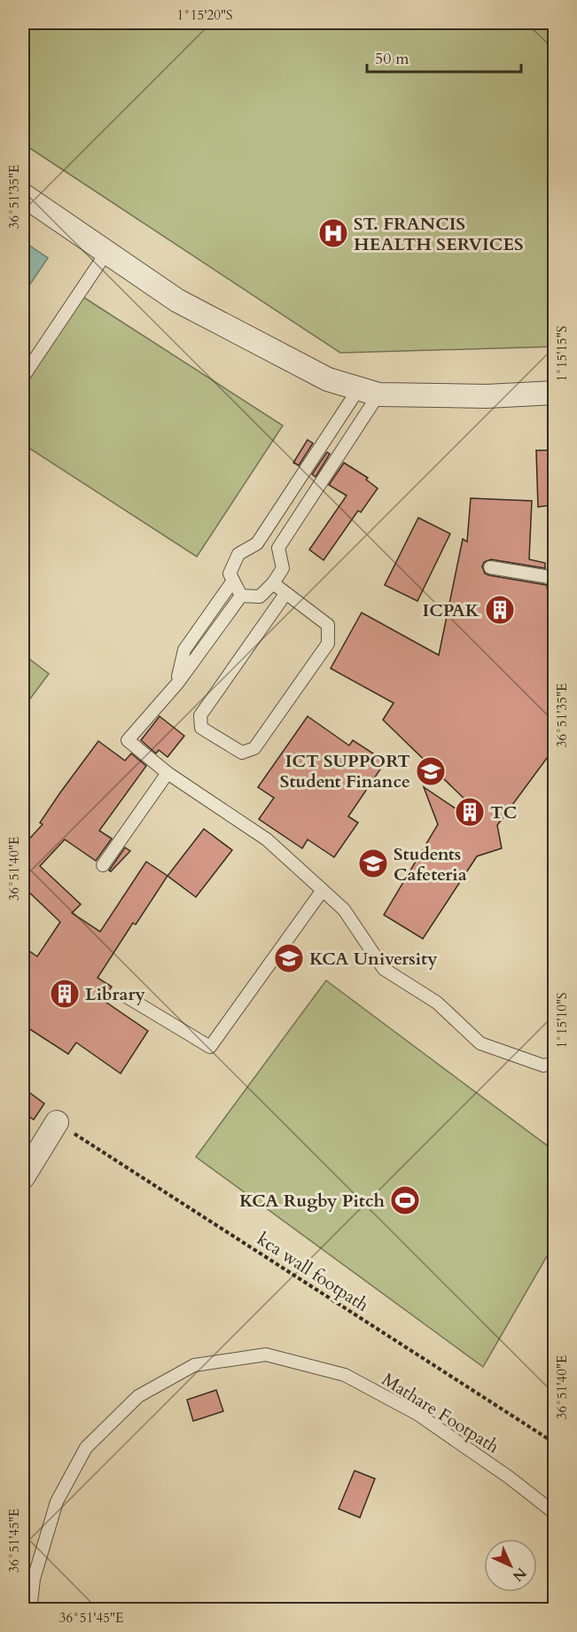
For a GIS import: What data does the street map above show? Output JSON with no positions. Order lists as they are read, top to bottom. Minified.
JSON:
{"streets":{"lane":["Mathare Footpath"],"path":["kca wall footpath"]},"places":{"hospital":["ST. FRANCIS HEALTH SERVICES"],"building":["ICPAK","TC","Library"],"school or university":["ICT SUPPORT Student Finance","Students Cafeteria","KCA University"],"sports":["KCA Rugby Pitch"]},"scale_bar":"50 m","north":"bottom right","coordinates":["1°15'20\"S","36°51'35\"E","1°15'15\"S","36°51'40\"E","1°15'10\"S","36°51'45\"E"]}
